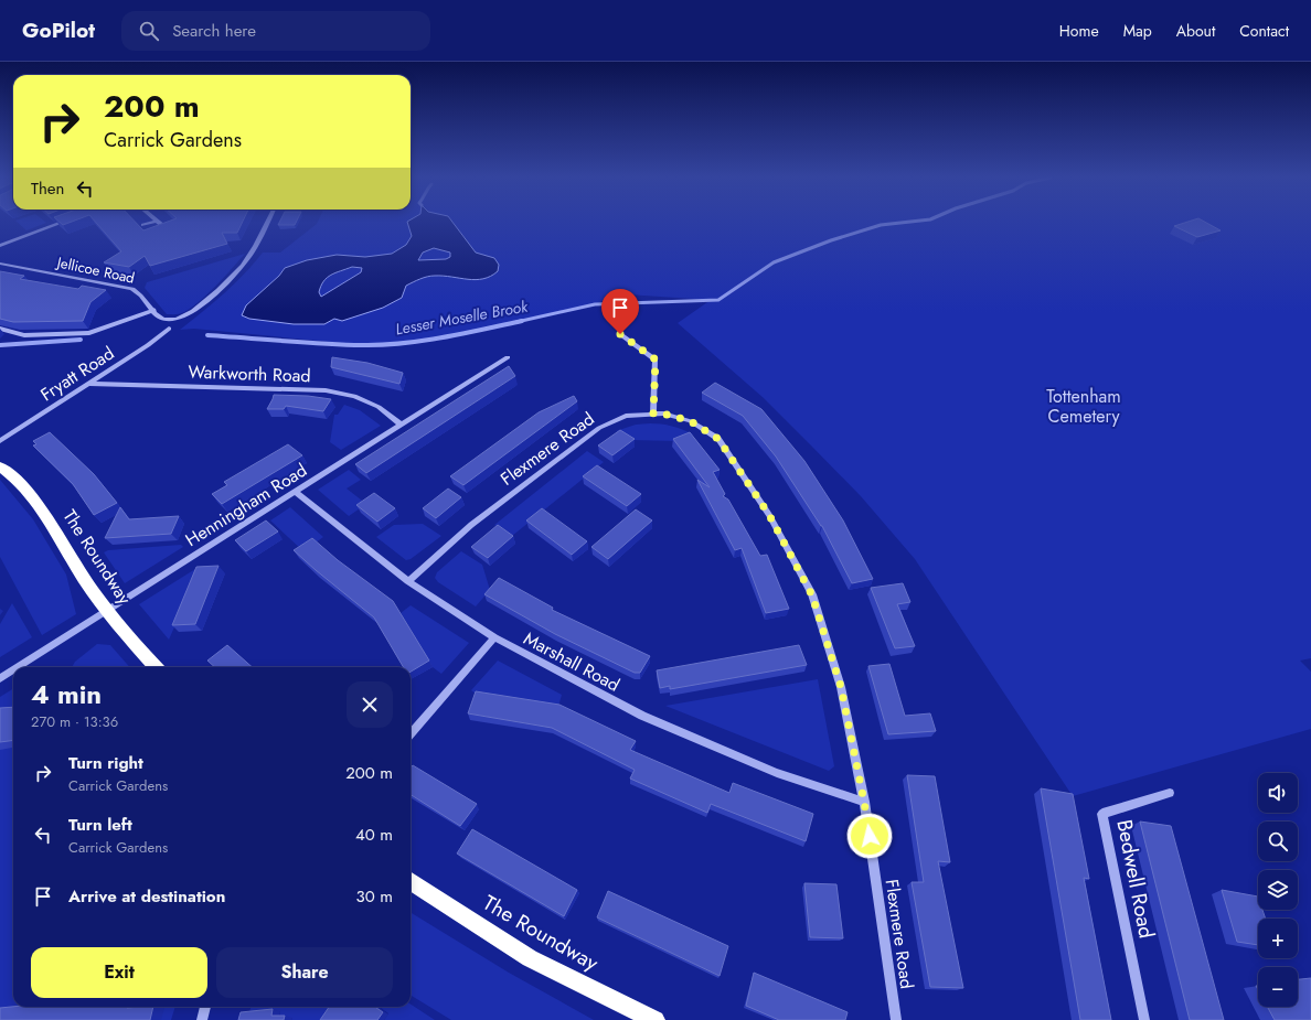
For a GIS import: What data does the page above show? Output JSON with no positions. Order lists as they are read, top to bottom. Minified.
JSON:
{"streets":{"highway":["The Roundway"],"street":["Jellicoe Road","Fryatt Road","Warkworth Road","Flexmere Road","Henningham Road","Marshall Road","Bedwell Road"]},"crossings":[["Fryatt Road","Warkworth Road"],["Warkworth Road","Henningham Road"],["Flexmere Road","Marshall Road"],["Henningham Road","The Roundway"],["Henningham Road","Marshall Road"]],"water":["Lesser Moselle Brook"],"parks":["Tottenham Cemetery"],"page":{"header":"GoPilot","search":"Search here","nav":["Home","Map","About","Contact"],"turn":["200 m","Carrick Gardens"],"then":"Then","heading":["4 min","270 m · 13:36"],"list":[{"name":"Turn right","note":"Carrick Gardens","value":"200 m"},{"name":"Turn left","note":"Carrick Gardens","value":"40 m"},{"name":"Arrive at destination","value":"30 m"}],"map_buttons":["+","−"],"buttons":["Exit","Share"]}}
